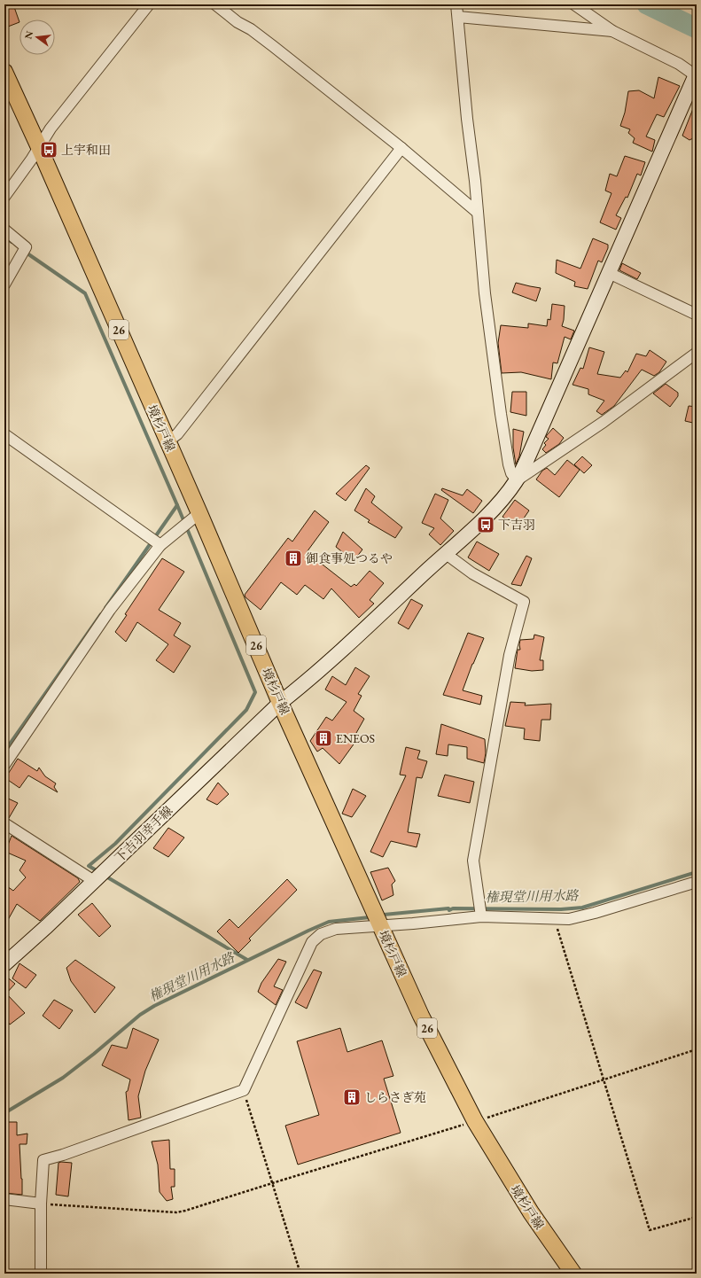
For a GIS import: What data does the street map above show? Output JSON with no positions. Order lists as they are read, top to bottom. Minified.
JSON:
{"streets":{"main road":["26","境杉戸線"],"street":["下吉羽幸手線"]},"crossings":[["境杉戸線","下吉羽幸手線"]],"water":["権現堂川用水路"],"places":{"bus stop":["上宇和田","下吉羽"],"building":["御食事処つるや","ENEOS","しらさぎ苑"]},"north":"left"}
